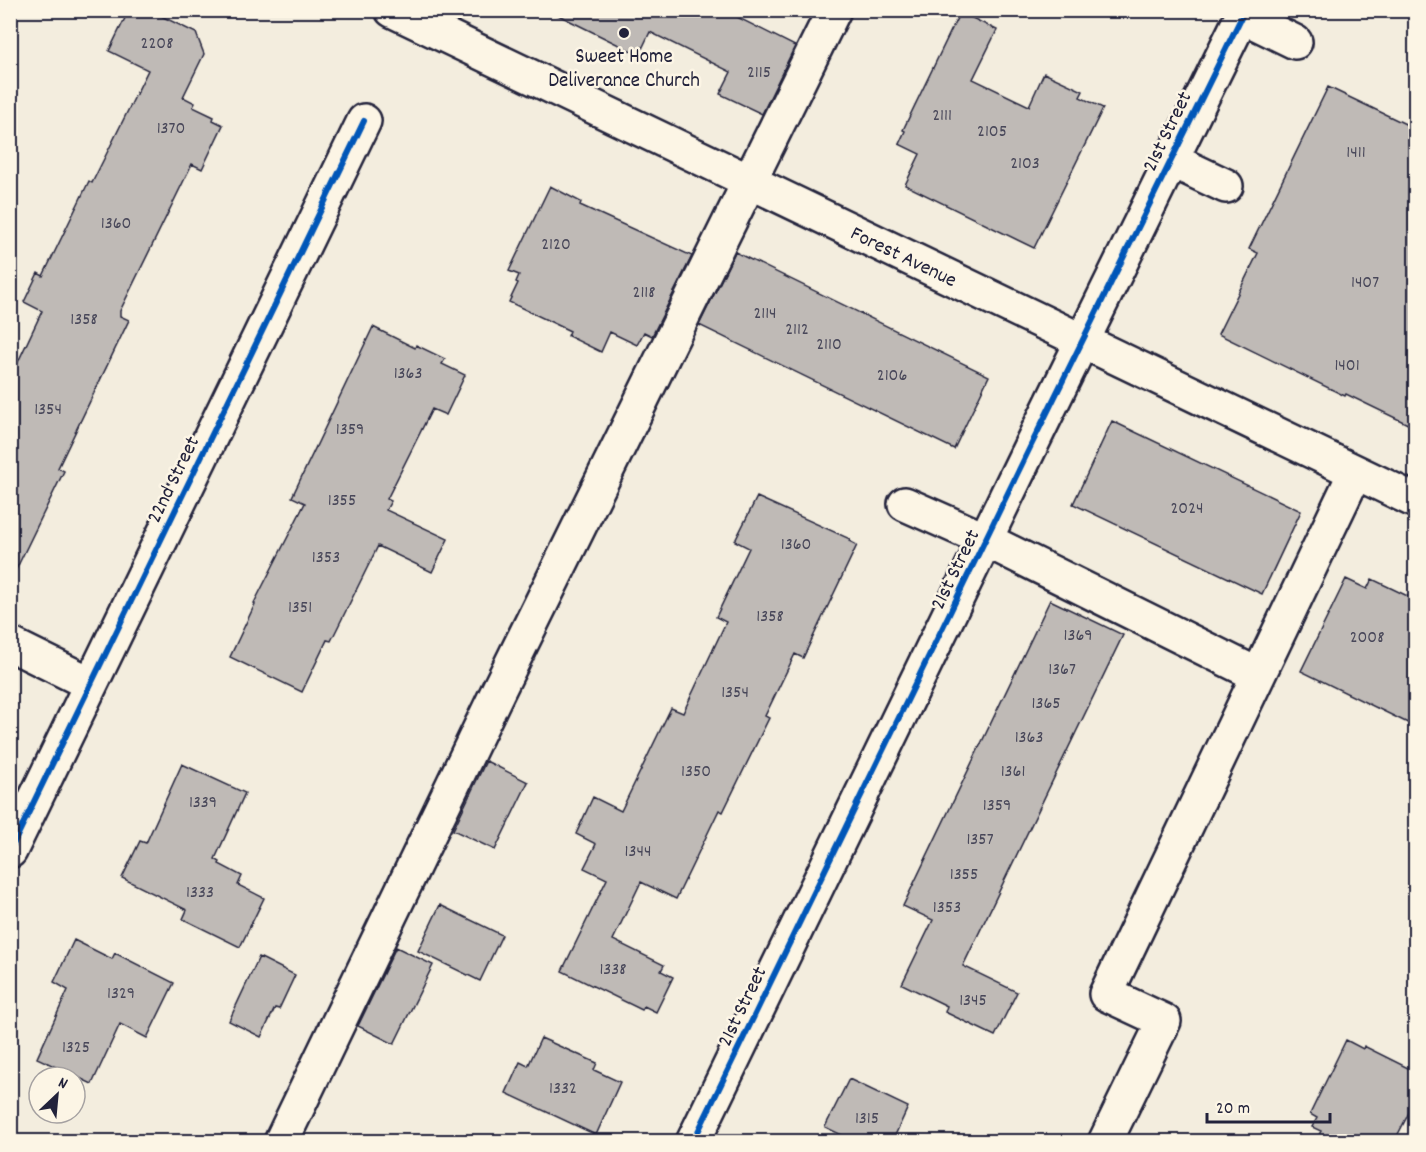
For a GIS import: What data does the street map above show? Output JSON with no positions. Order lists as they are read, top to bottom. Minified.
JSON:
{"streets":{"street":["21st Street","Forest Avenue","22nd Street"]},"crossings":[["21st Street","Forest Avenue"]],"places":["Sweet Home Deliverance Church"],"house_numbers":["2208","2115","2111","1370","2105","1411","2103","1360","2120","1407","2118","2114","1358","2112","2110","1401","1363","2106","1354","1359","1355","2024","1360","1353","1351","1358","1369","2008","1367","1354","1365","1363","1350","1361","1339","1359","1357","1344","1355","1333","1353","1338","1329","1345","1325","1332","1315"],"scale_bar":"20 m","north":"top right"}
